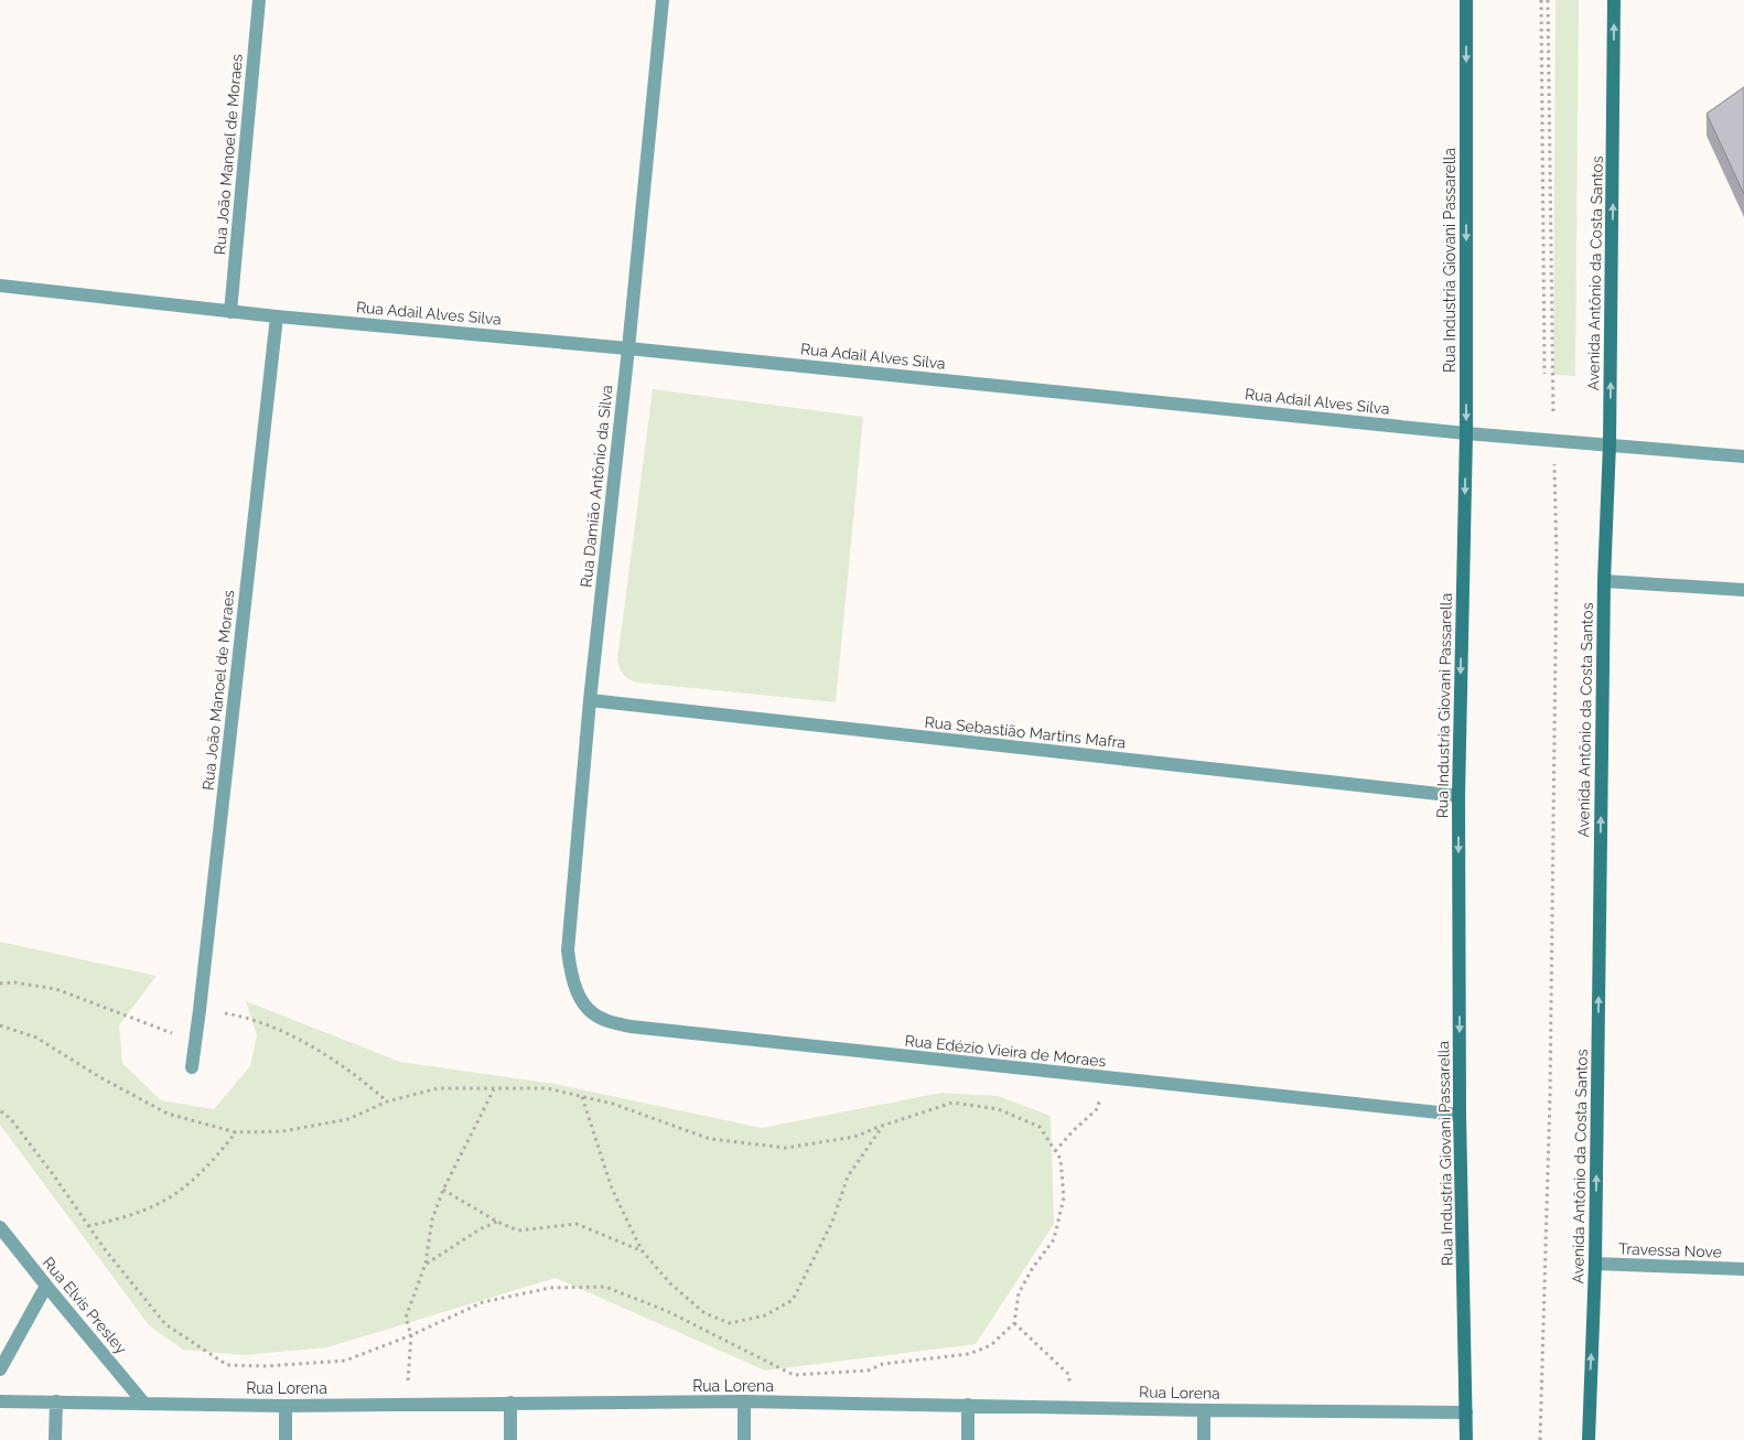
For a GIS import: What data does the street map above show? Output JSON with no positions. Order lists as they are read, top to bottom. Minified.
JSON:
{"streets":{"street":["Rua João Manoel de Moraes","Rua Industria Giovani Passarella","Avenida Antônio da Costa Santos","Rua Adail Alves Silva","Rua Damião Antônio da Silva","Rua Sebastião Martins Mafra","Rua Edézio Vieira de Moraes","Travessa Nove","Rua Elvis Presley","Rua Lorena"]},"crossings":[["Rua João Manoel de Moraes","Rua Adail Alves Silva"],["Rua Industria Giovani Passarella","Rua Adail Alves Silva"],["Rua Industria Giovani Passarella","Rua Sebastião Martins Mafra"],["Rua Industria Giovani Passarella","Rua Edézio Vieira de Moraes"],["Rua Industria Giovani Passarella","Rua Lorena"],["Avenida Antônio da Costa Santos","Rua Adail Alves Silva"],["Avenida Antônio da Costa Santos","Travessa Nove"],["Rua Adail Alves Silva","Rua Damião Antônio da Silva"],["Rua Damião Antônio da Silva","Rua Sebastião Martins Mafra"],["Rua Damião Antônio da Silva","Rua Edézio Vieira de Moraes"],["Rua Elvis Presley","Rua Lorena"]],"one_way":["Rua Industria Giovani Passarella","Avenida Antônio da Costa Santos"]}
